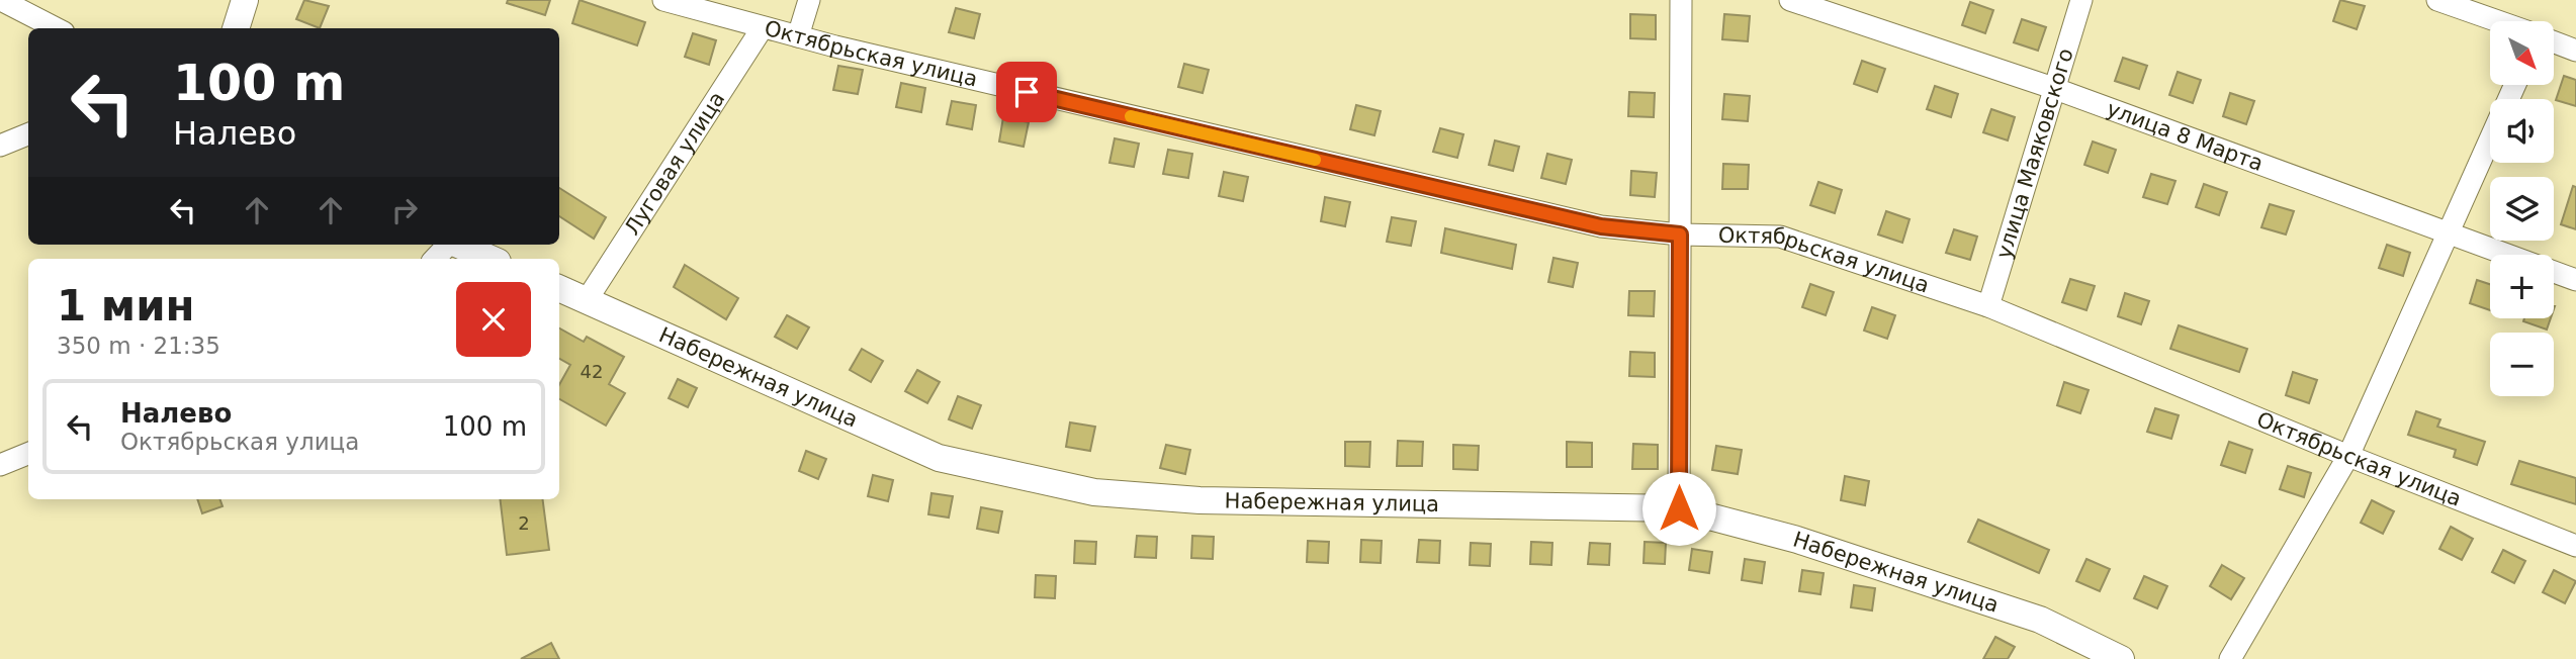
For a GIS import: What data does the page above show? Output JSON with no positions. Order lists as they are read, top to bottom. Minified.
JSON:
{"streets":{"street":["Октябрьская улица","улица 8 Марта","улица Маяковского","Луговая улица","Набережная улица"]},"crossings":[["Октябрьская улица","улица Маяковского"],["Октябрьская улица","Луговая улица"],["улица 8 Марта","улица Маяковского"],["Луговая улица","Набережная улица"]],"house_numbers":["42","2"],"north":"bottom right","page":{"map_buttons":["+","−"],"turn":["100 m","Налево"],"heading":["1 мин","350 m · 21:35"],"list":[{"name":"Налево","note":"Октябрьская улица","value":"100 m"}]}}
